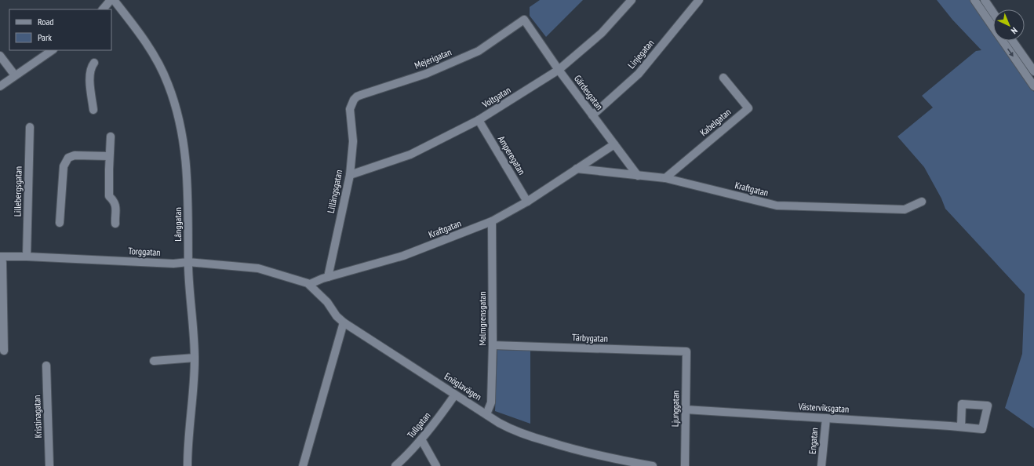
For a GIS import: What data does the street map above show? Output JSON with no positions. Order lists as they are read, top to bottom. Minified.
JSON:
{"streets":{"street":["Linjegatan","Mejerigatan","Gärdesgatan","Voltgatan","Kabelgatan","Amperegatan","Kraftgatan","Lillebergsgatan","Lillängsgatan","Långgatan","Torggatan","Malmgrensgatan","Tärbygatan","Enöglavägen","Västerviksgatan","Ljunggatan","Kristinagatan","Tullgatan","Engatan"]},"crossings":[["Linjegatan","Gärdesgatan"],["Mejerigatan","Gärdesgatan"],["Mejerigatan","Lillängsgatan"],["Gärdesgatan","Voltgatan"],["Gärdesgatan","Kraftgatan"],["Voltgatan","Amperegatan"],["Voltgatan","Lillängsgatan"],["Kabelgatan","Kraftgatan"],["Amperegatan","Kraftgatan"],["Kraftgatan","Lillängsgatan"],["Kraftgatan","Malmgrensgatan"],["Kraftgatan","Enöglavägen"],["Lillebergsgatan","Torggatan"],["Långgatan","Torggatan"],["Torggatan","Enöglavägen"],["Malmgrensgatan","Tärbygatan"],["Malmgrensgatan","Enöglavägen"],["Tärbygatan","Ljunggatan"],["Enöglavägen","Tullgatan"],["Västerviksgatan","Ljunggatan"],["Västerviksgatan","Engatan"]],"legend":["Road","Park"],"north":"bottom right"}
